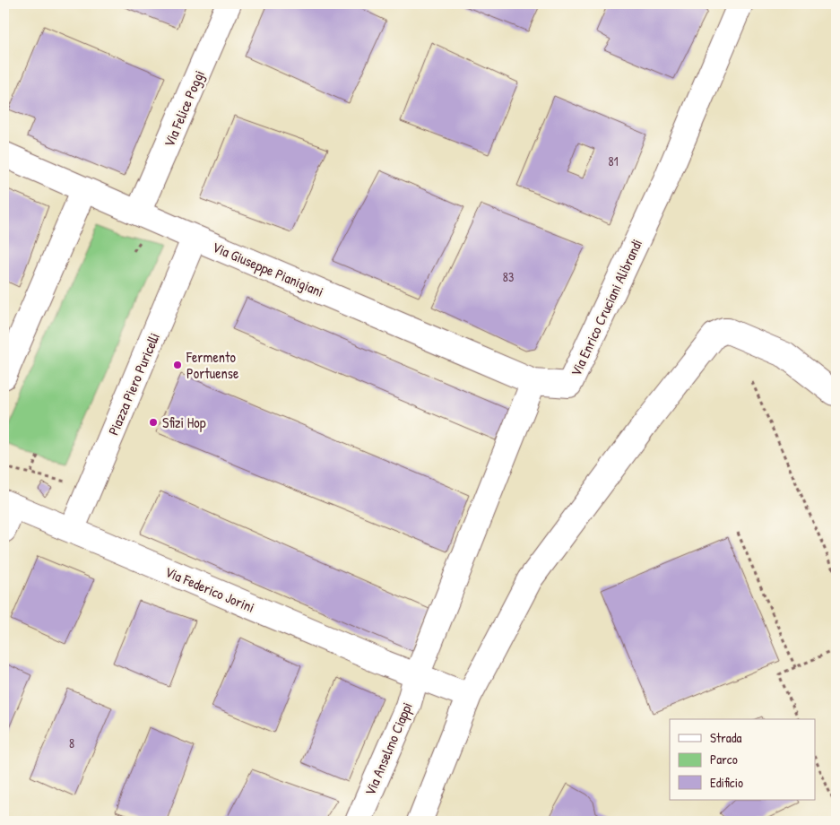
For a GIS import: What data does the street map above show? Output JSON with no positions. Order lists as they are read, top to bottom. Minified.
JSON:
{"streets":{"street":["Via Felice Poggi","Via Giuseppe Pianigiani","Via Enrico Cruciani Alibrandi","Piazza Piero Puricelli","Via Federico Jorini","Via Anselmo Ciappi"]},"crossings":[["Via Felice Poggi","Via Giuseppe Pianigiani"],["Via Giuseppe Pianigiani","Via Enrico Cruciani Alibrandi"],["Via Giuseppe Pianigiani","Piazza Piero Puricelli"],["Piazza Piero Puricelli","Via Federico Jorini"],["Via Federico Jorini","Via Anselmo Ciappi"]],"places":["Fermento Portuense","Sfizi Hop"],"house_numbers":["81","83","8"],"legend":["Strada","Parco","Edificio"]}
